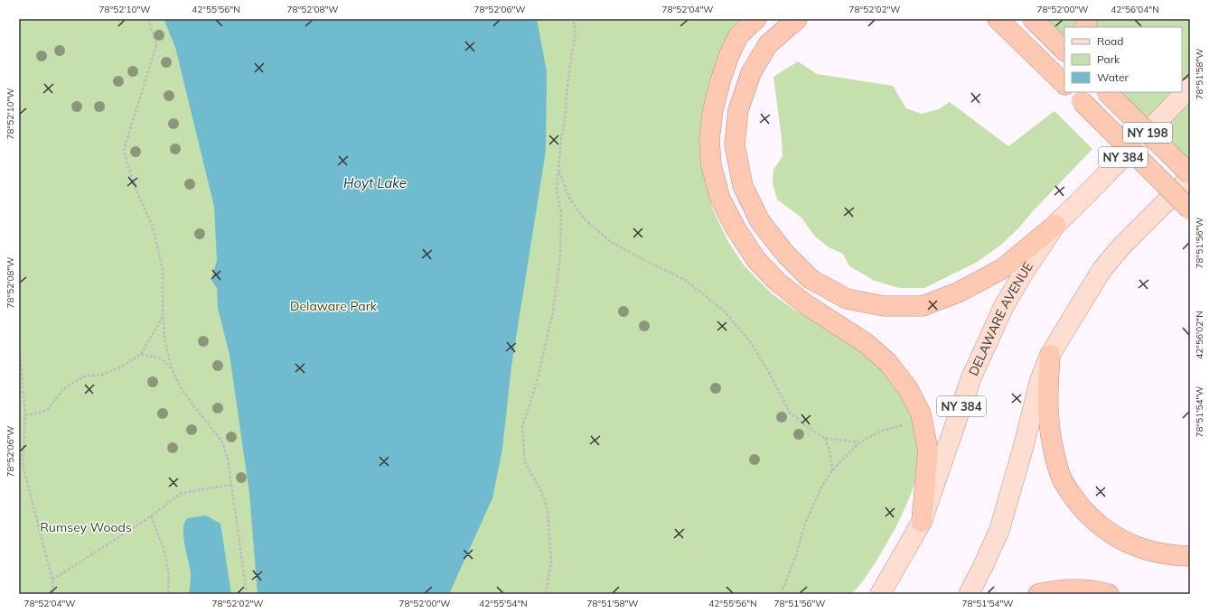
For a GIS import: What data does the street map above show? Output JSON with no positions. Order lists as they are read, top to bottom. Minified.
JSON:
{"streets":{"highway":["NY 198"],"main road":["NY 384","DELAWARE AVENUE"]},"water":["Hoyt Lake"],"parks":["Delaware Park","Rumsey Woods"],"legend":["Road","Park","Water"],"coordinates":["78°52'10\"W","42°55'56\"N","78°52'08\"W","78°52'06\"W","78°52'04\"W","78°52'02\"W","78°52'00\"W","42°56'04\"N","78°51'58\"W","78°51'56\"W","42°56'02\"N","78°51'54\"W","42°55'54\"N"]}
